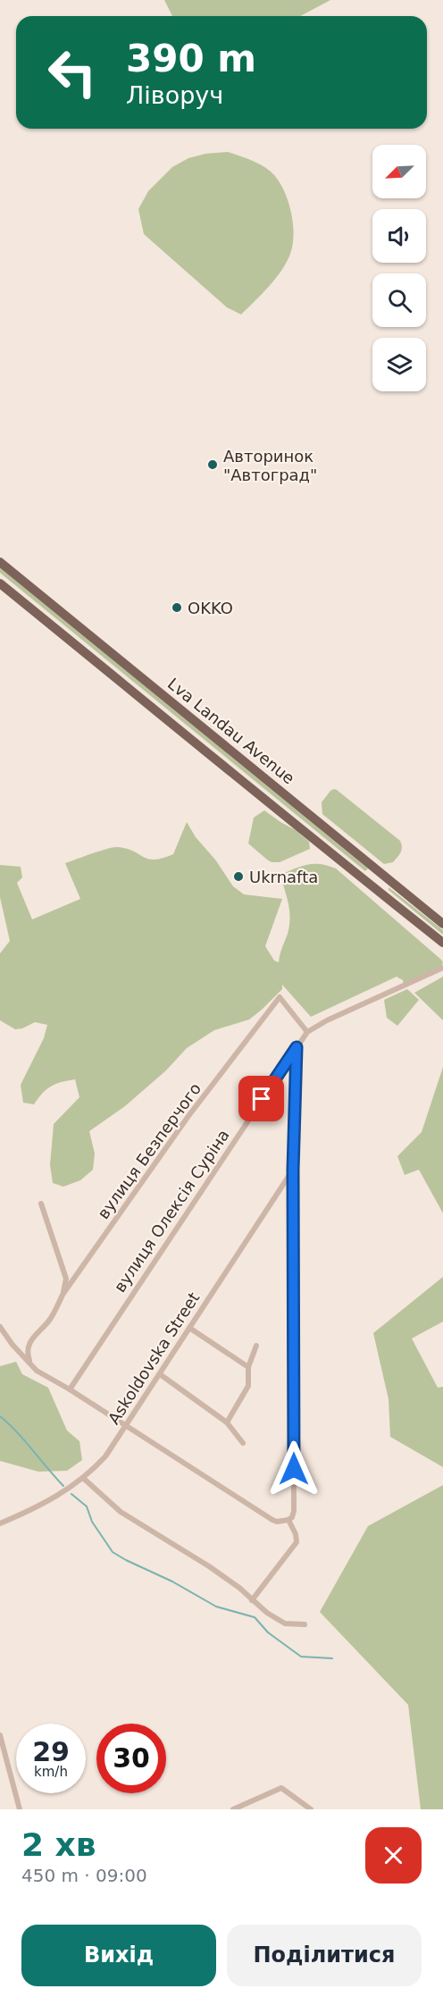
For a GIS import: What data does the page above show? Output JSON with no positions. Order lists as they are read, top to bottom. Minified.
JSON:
{"streets":{"main road":["Lva Landau Avenue"],"street":["вулиця Безперчого","вулиця Олексія Суріна","Askoldovska Street"]},"crossings":[["вулиця Безперчого","вулиця Олексія Суріна"]],"places":["Авторинок \"Автоград\"","OKKO","Ukrnafta"],"north":"bottom left","page":{"turn":["390 m","Ліворуч"],"speed":"29 km/h","limit":"30","heading":["2 хв","450 m · 09:00"],"buttons":["Вихід","Поділитися"]}}
